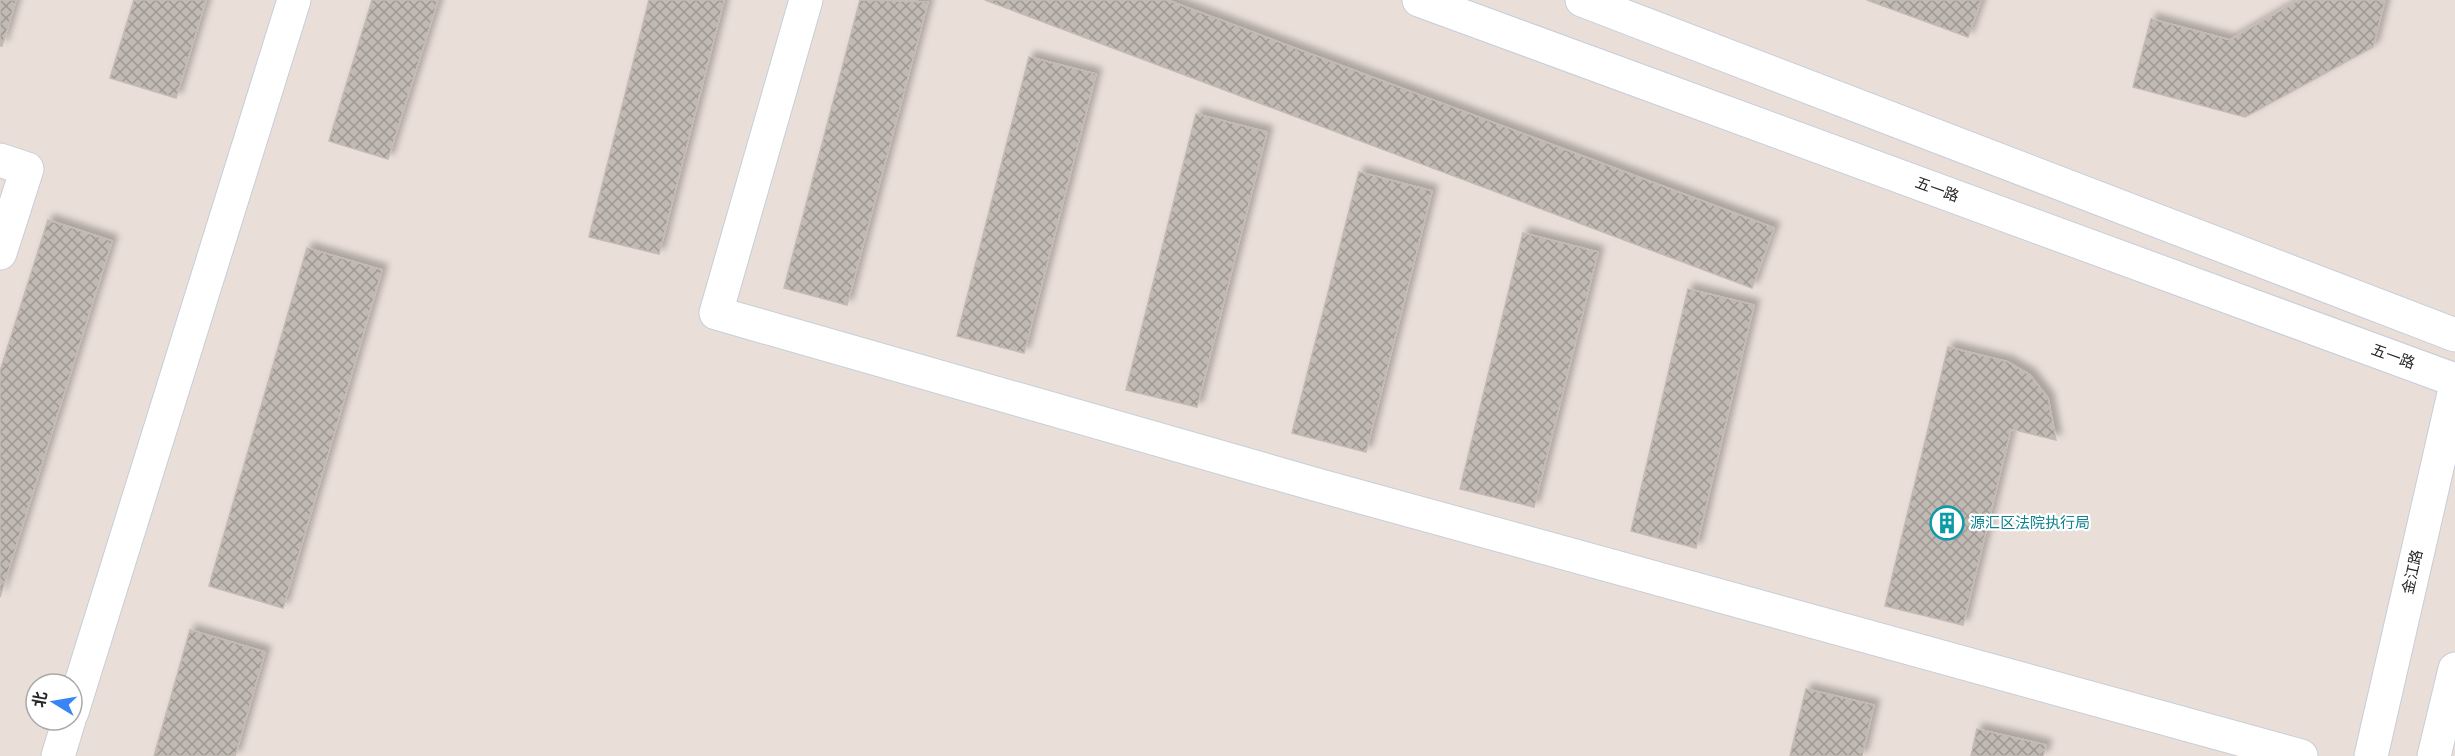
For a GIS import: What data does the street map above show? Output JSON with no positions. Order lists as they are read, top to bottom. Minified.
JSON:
{"streets":{"street":["五一路","金江路"]},"places":{"building":["源汇区法院执行局"]},"north":"left"}
